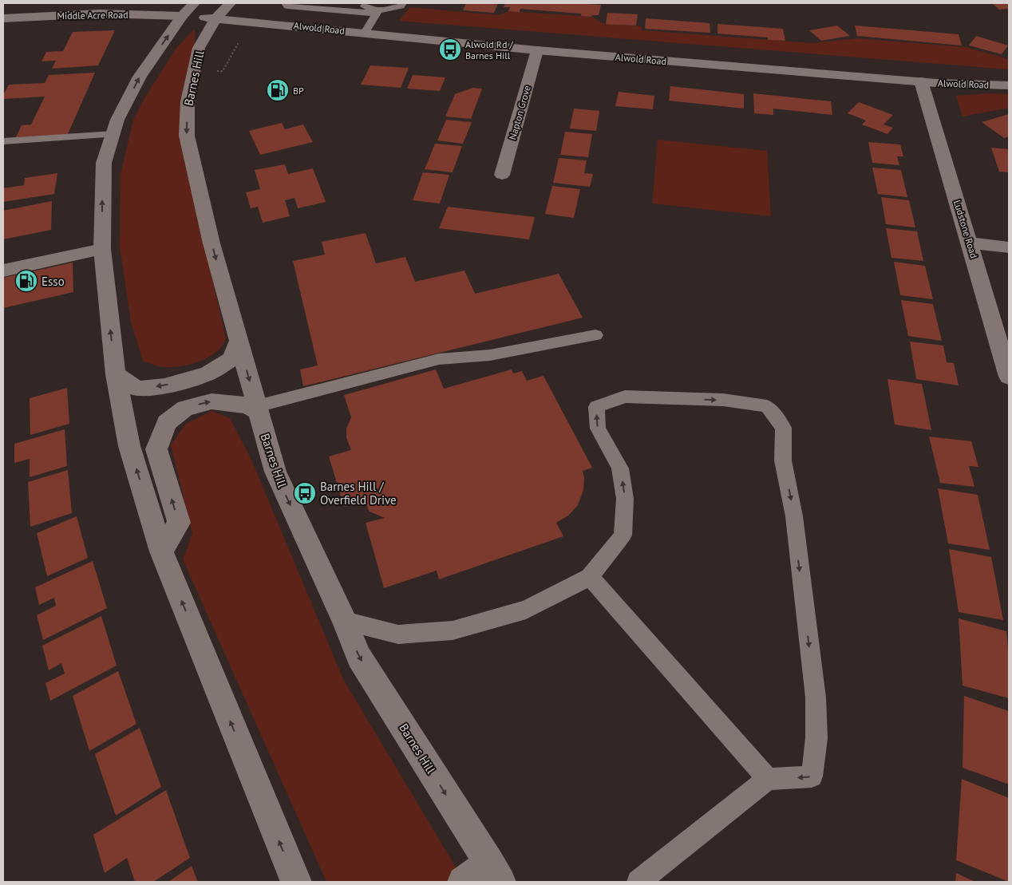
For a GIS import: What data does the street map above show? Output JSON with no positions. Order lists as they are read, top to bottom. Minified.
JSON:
{"streets":{"main road":["Middle Acre Road","Alwold Road","Barnes Hill","Napton Grove","Ludstone Road"]},"crossings":[["Middle Acre Road","Alwold Road"],["Middle Acre Road","Barnes Hill"],["Alwold Road","Barnes Hill"],["Alwold Road","Napton Grove"],["Alwold Road","Ludstone Road"]],"places":{"bus stop":["Alwold Rd / Barnes Hill","Barnes Hill / Overfield Drive"],"fuel station":["BP","Esso"]}}
